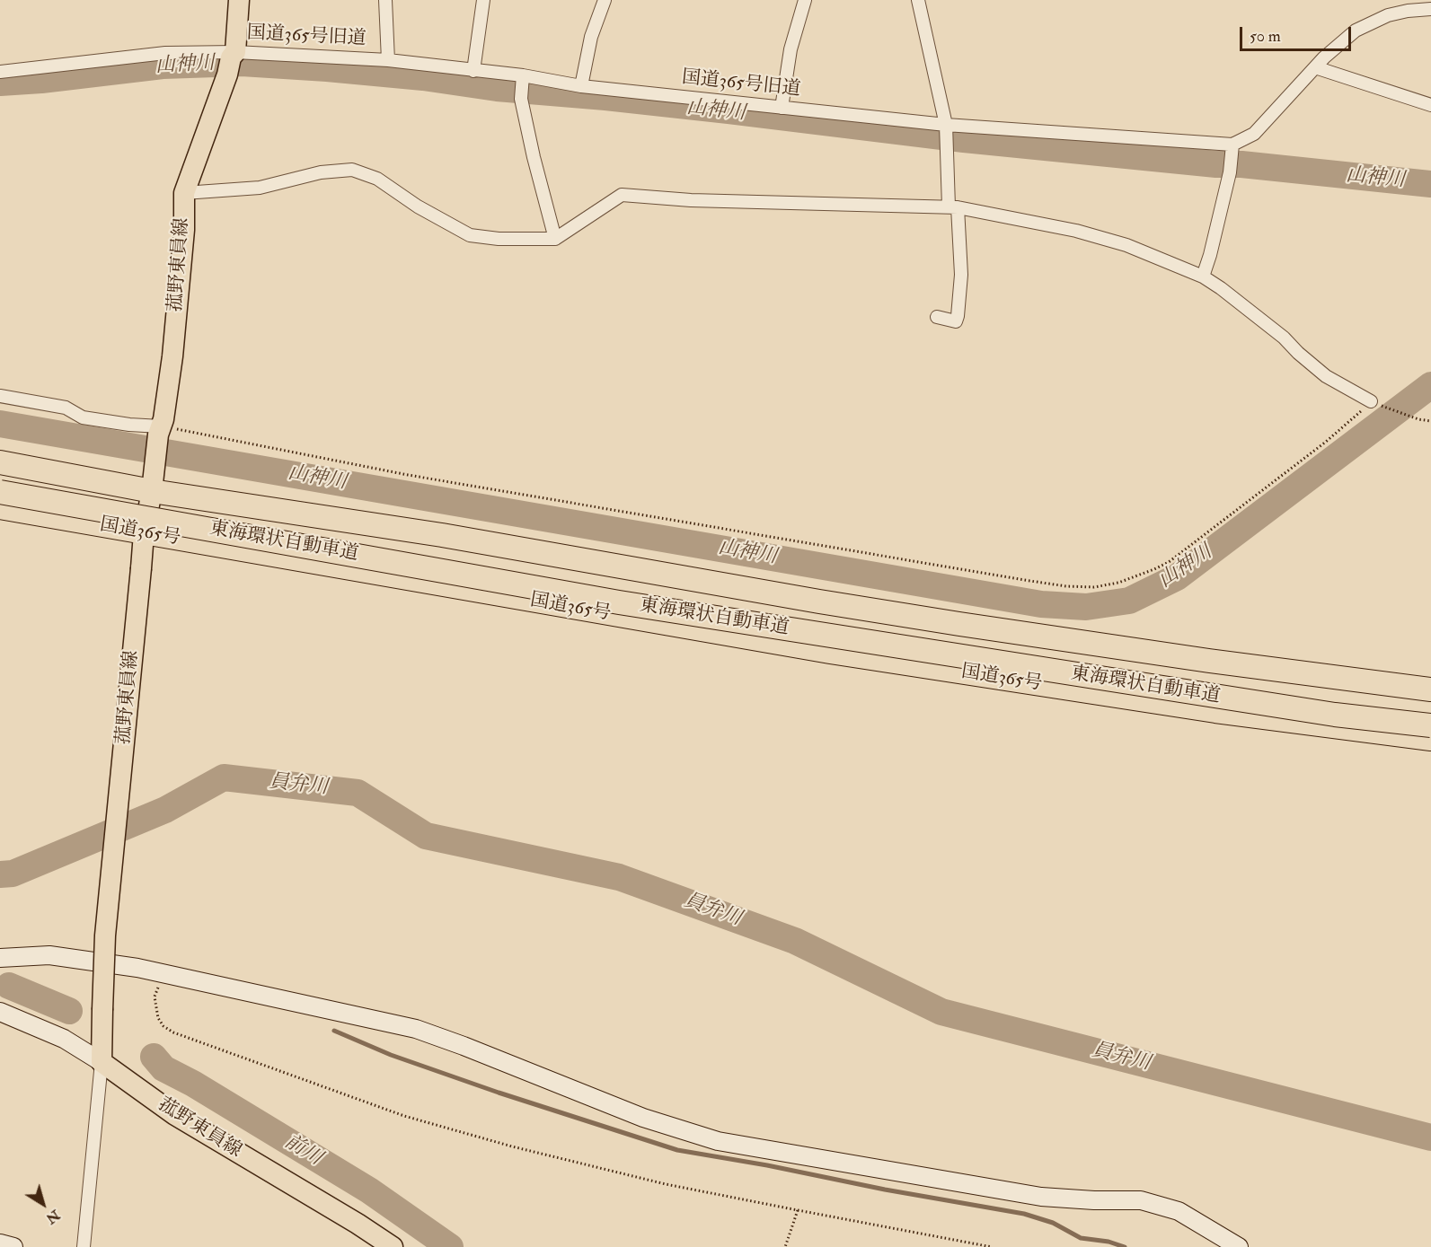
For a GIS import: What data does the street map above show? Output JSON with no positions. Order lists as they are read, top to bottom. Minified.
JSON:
{"streets":{"highway":["国道365号","東海環状自動車道"],"main road":["菰野東員線"],"street":["国道365号旧道"]},"crossings":[["国道365号旧道","菰野東員線"],["菰野東員線","国道365号"]],"water":["山神川","員弁川","前川"],"scale_bar":"50 m","north":"bottom right"}
